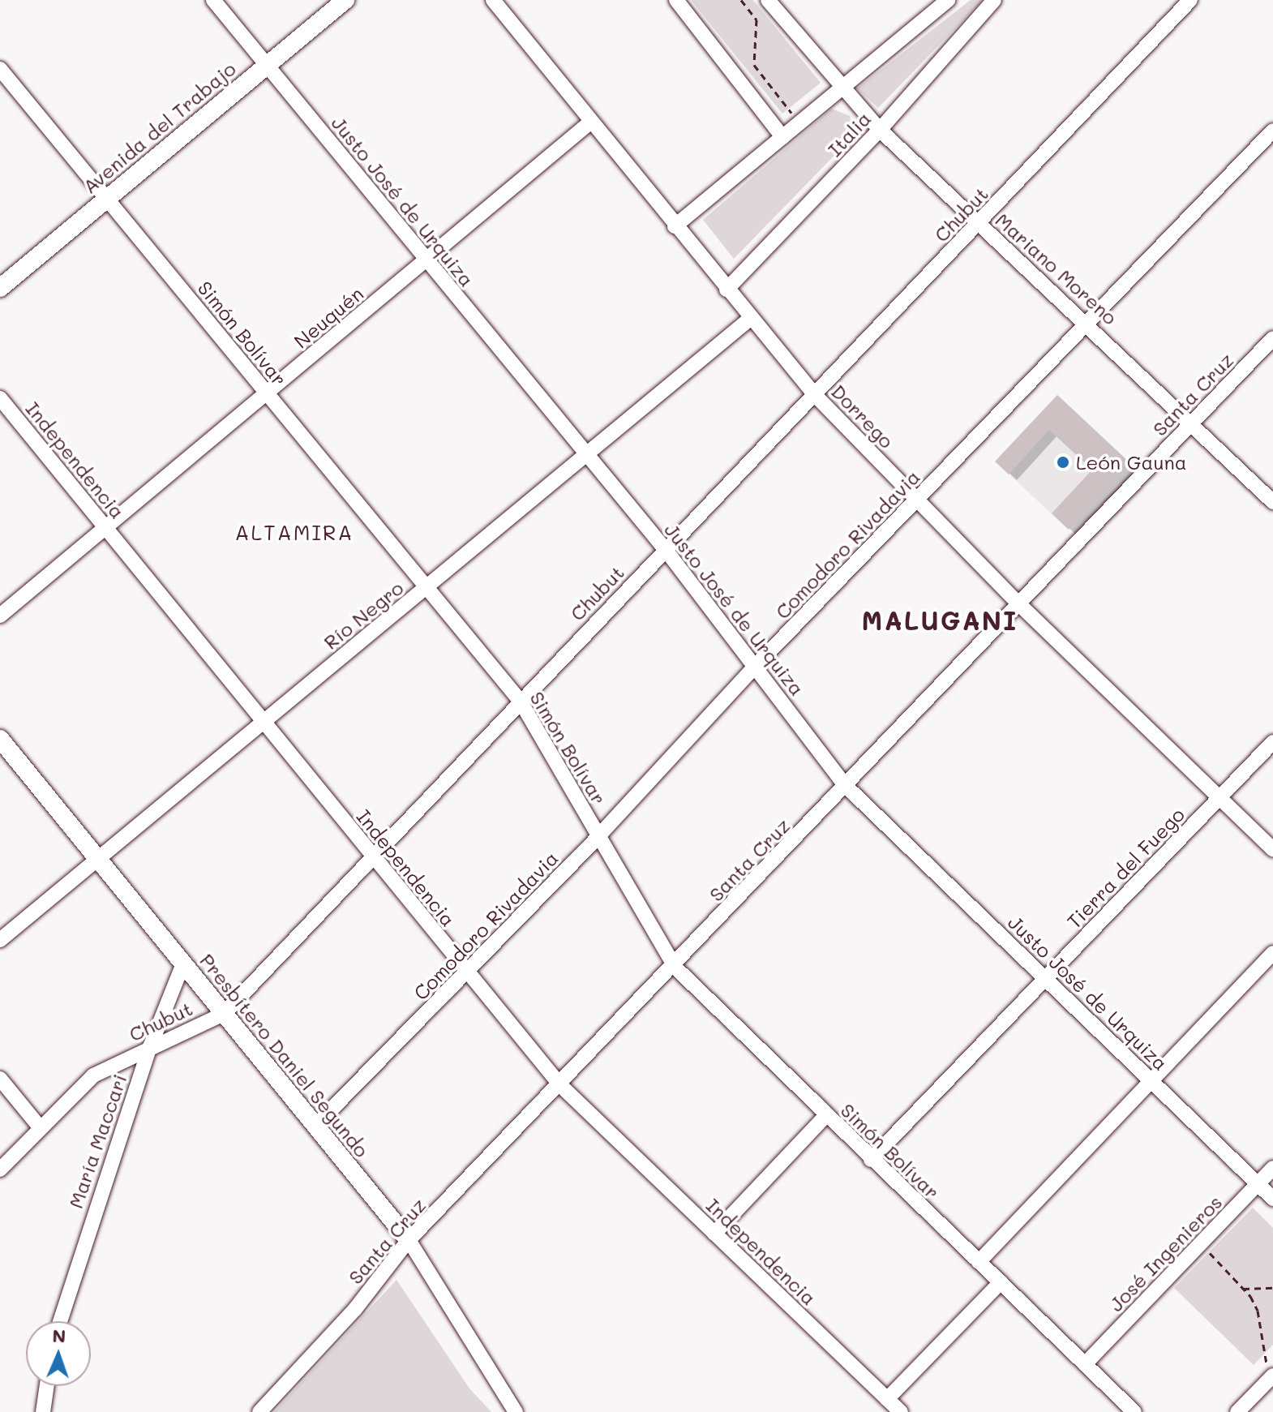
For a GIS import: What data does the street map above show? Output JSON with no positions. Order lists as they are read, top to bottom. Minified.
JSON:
{"streets":{"main road":["Avenida del Trabajo","Presbítero Daniel Segundo"],"street":["Italia","Justo José de Urquiza","Chubut","Mariano Moreno","Neuquén","Simón Bolívar","Santa Cruz","Dorrego","Independencia","Comodoro Rivadavia","Río Negro","Tierra del Fuego","María Maccari","José Ingenieros"]},"crossings":[["Avenida del Trabajo","Justo José de Urquiza"],["Avenida del Trabajo","Simón Bolívar"],["Italia","Mariano Moreno"],["Italia","Dorrego"],["Justo José de Urquiza","Chubut"],["Justo José de Urquiza","Neuquén"],["Justo José de Urquiza","Santa Cruz"],["Justo José de Urquiza","Comodoro Rivadavia"],["Justo José de Urquiza","Río Negro"],["Justo José de Urquiza","Tierra del Fuego"],["Justo José de Urquiza","José Ingenieros"],["Chubut","Mariano Moreno"],["Chubut","Simón Bolívar"],["Chubut","Dorrego"],["Chubut","Independencia"],["Chubut","Presbítero Daniel Segundo"],["Chubut","María Maccari"],["Mariano Moreno","Santa Cruz"],["Mariano Moreno","Comodoro Rivadavia"],["Neuquén","Simón Bolívar"],["Neuquén","Dorrego"],["Neuquén","Independencia"],["Simón Bolívar","Santa Cruz"],["Simón Bolívar","Comodoro Rivadavia"],["Simón Bolívar","Río Negro"],["Simón Bolívar","Tierra del Fuego"],["Simón Bolívar","José Ingenieros"],["Santa Cruz","Dorrego"],["Santa Cruz","Independencia"],["Santa Cruz","Presbítero Daniel Segundo"],["Dorrego","Comodoro Rivadavia"],["Dorrego","Río Negro"],["Dorrego","Tierra del Fuego"],["Independencia","Comodoro Rivadavia"],["Independencia","Río Negro"],["Comodoro Rivadavia","Presbítero Daniel Segundo"],["Río Negro","Presbítero Daniel Segundo"],["Presbítero Daniel Segundo","María Maccari"]],"districts":["ALTAMIRA","MALUGANI"],"places":["León Gauna"],"north":"top"}
